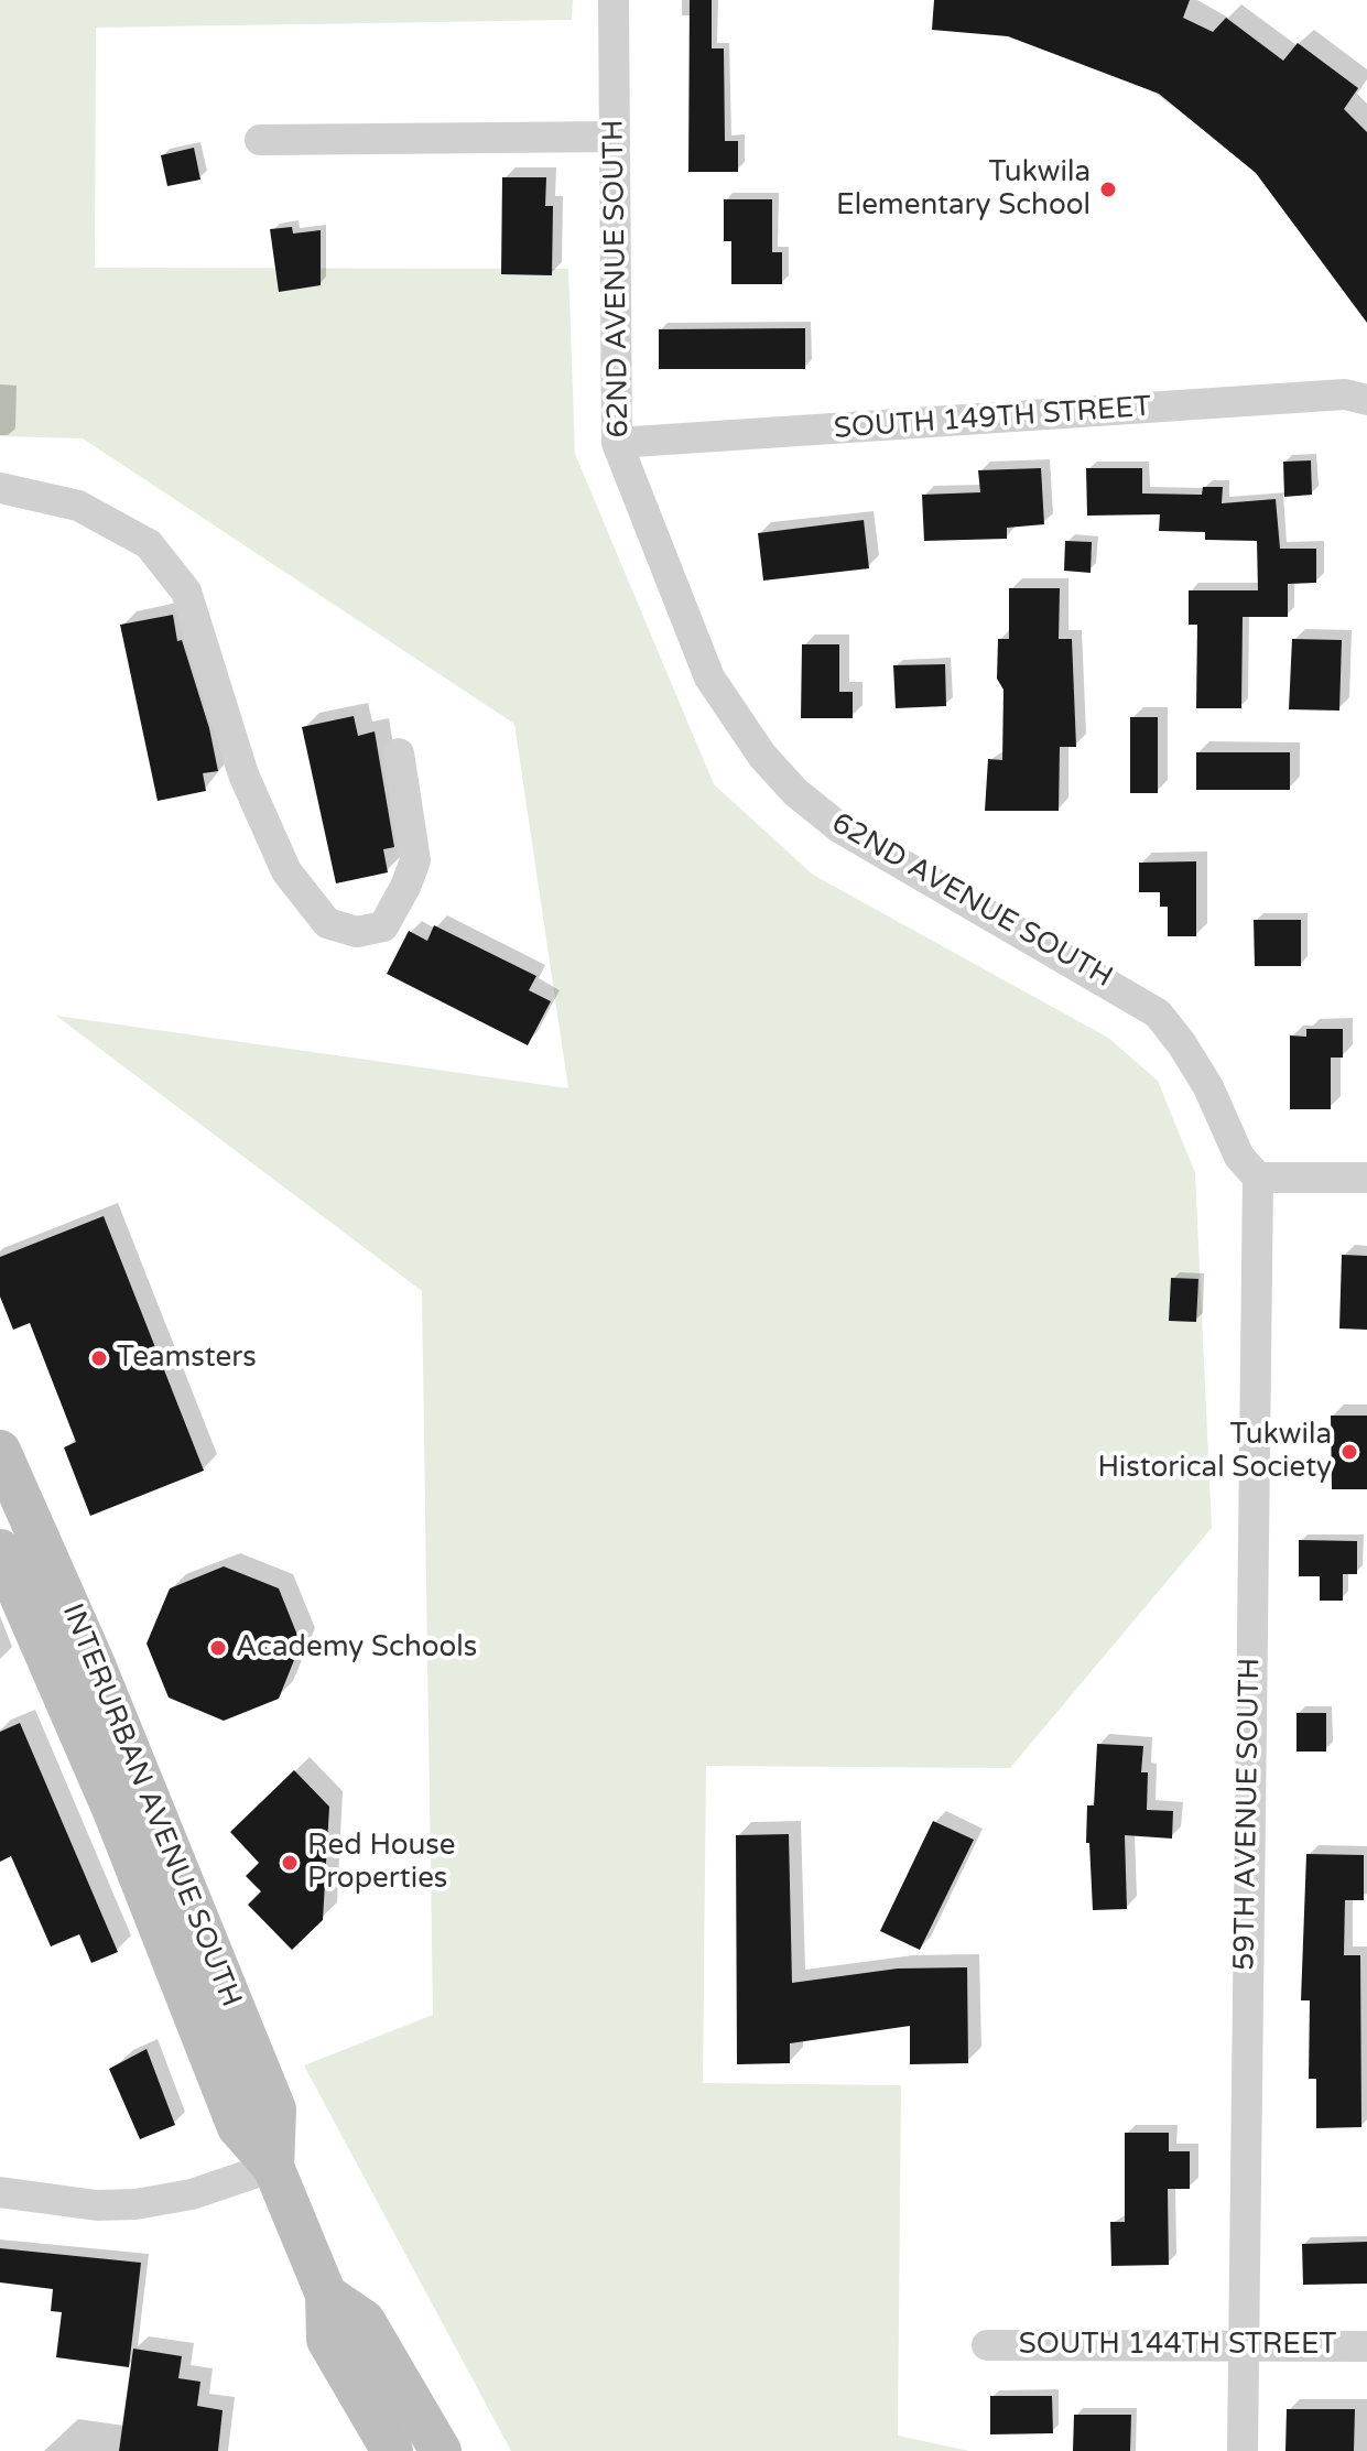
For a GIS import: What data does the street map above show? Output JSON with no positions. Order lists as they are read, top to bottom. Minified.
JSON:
{"streets":{"main road":["INTERURBAN AVENUE SOUTH"],"street":["62ND AVENUE SOUTH","SOUTH 149TH STREET","59TH AVENUE SOUTH","SOUTH 144TH STREET"]},"crossings":[["62ND AVENUE SOUTH","SOUTH 149TH STREET"],["62ND AVENUE SOUTH","59TH AVENUE SOUTH"],["59TH AVENUE SOUTH","SOUTH 144TH STREET"]],"places":["Tukwila Elementary School","Teamsters","Tukwila Historical Society","Academy Schools","Red House Properties"]}
